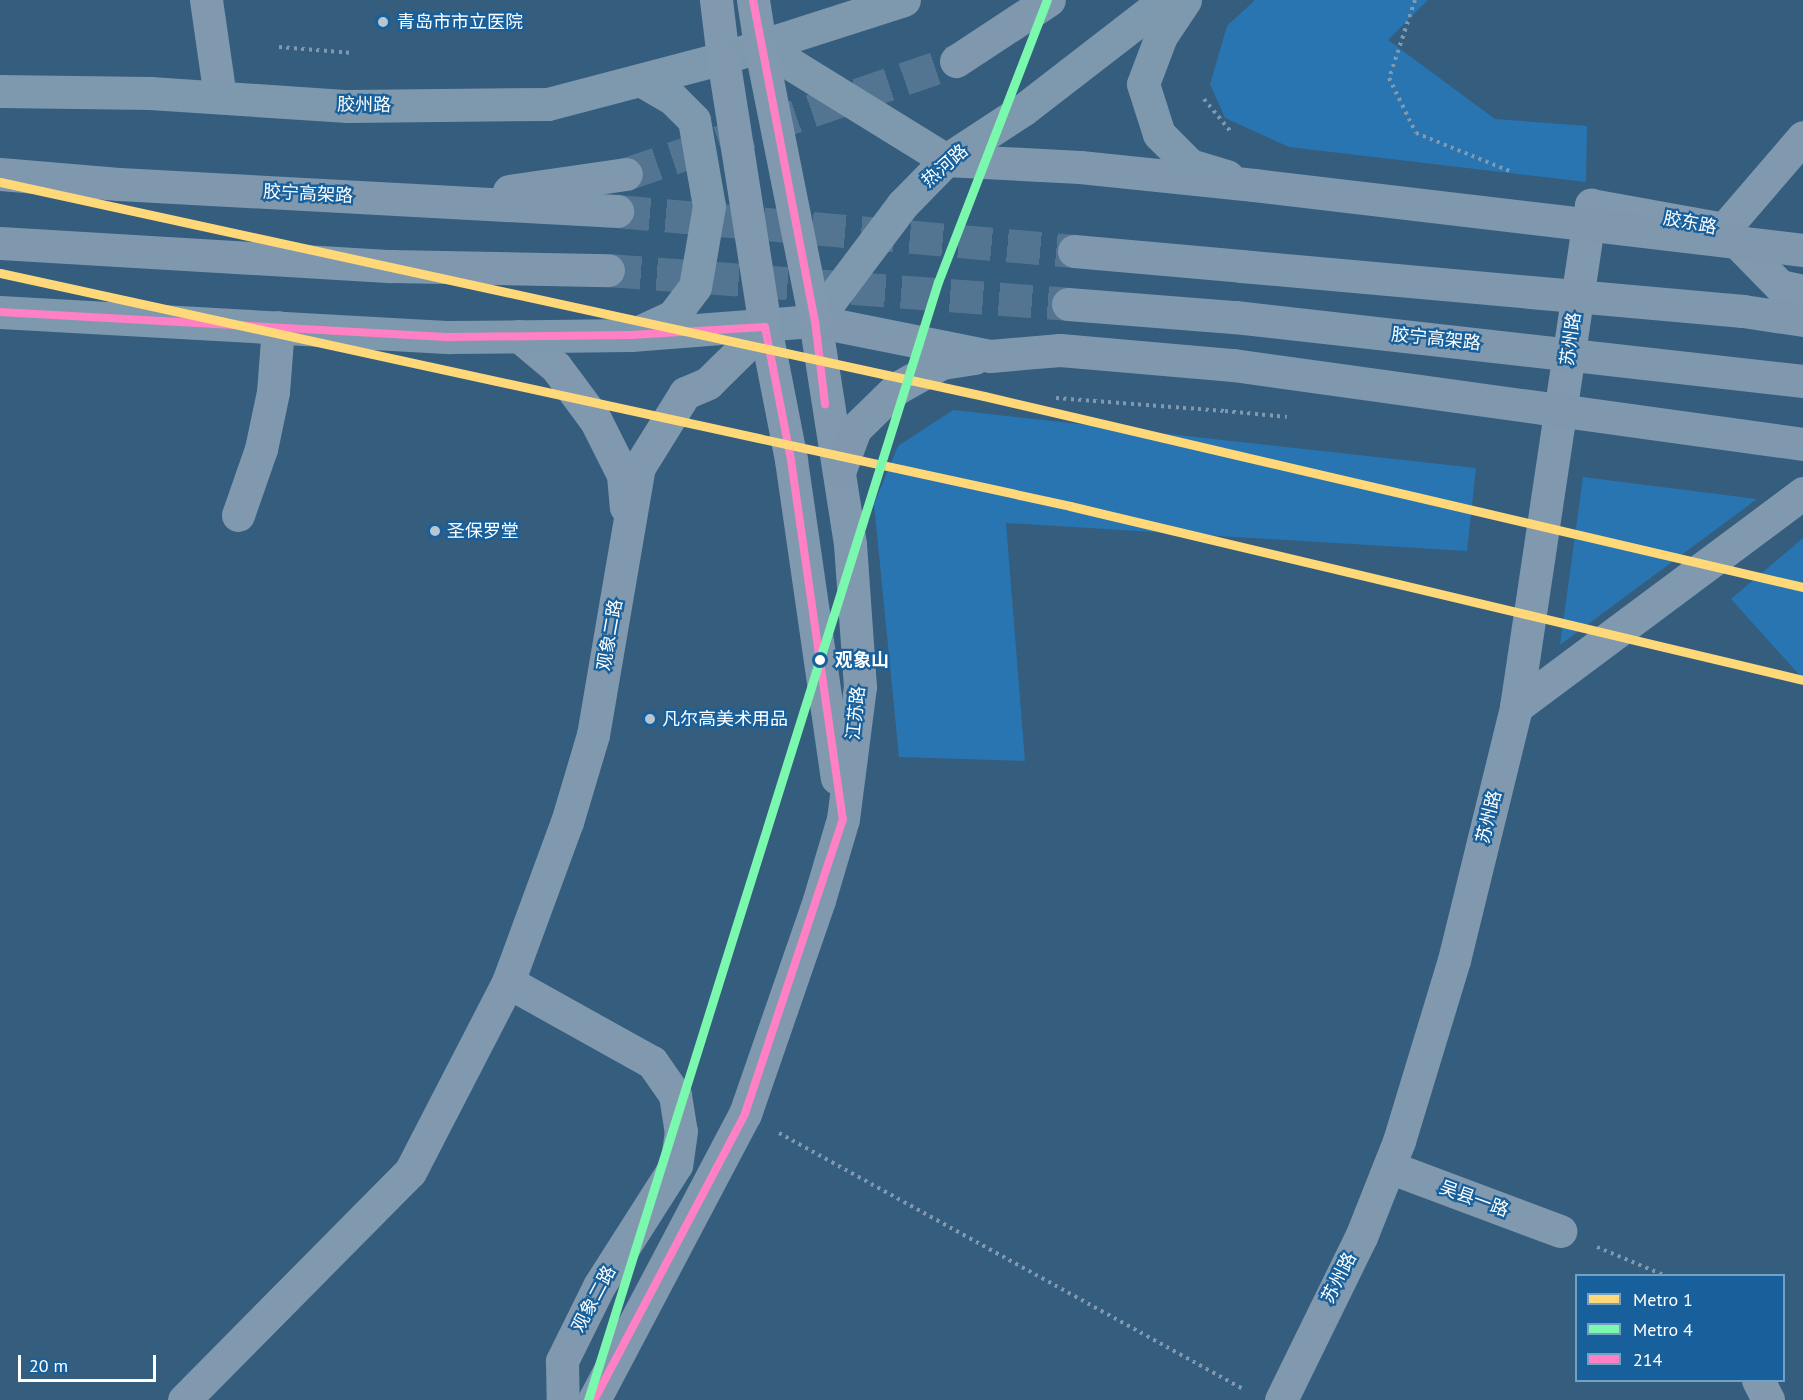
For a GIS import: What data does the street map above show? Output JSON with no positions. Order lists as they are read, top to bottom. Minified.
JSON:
{"streets":{"highway":["胶宁高架路"],"main road":["胶州路","热河路"],"street":["胶东路","苏州路","观象二路","江苏路","吴县一路"]},"crossings":[["胶州路","江苏路"],["热河路","江苏路"],["胶东路","苏州路"],["苏州路","吴县一路"],["观象二路","江苏路"]],"places":["青岛市市立医院","圣保罗堂","观象山","凡尔高美术用品"],"lines":["metro line 4","transit line 214","metro line 1"],"legend":["Metro 1","Metro 4","214"],"scale_bar":"20 m"}
